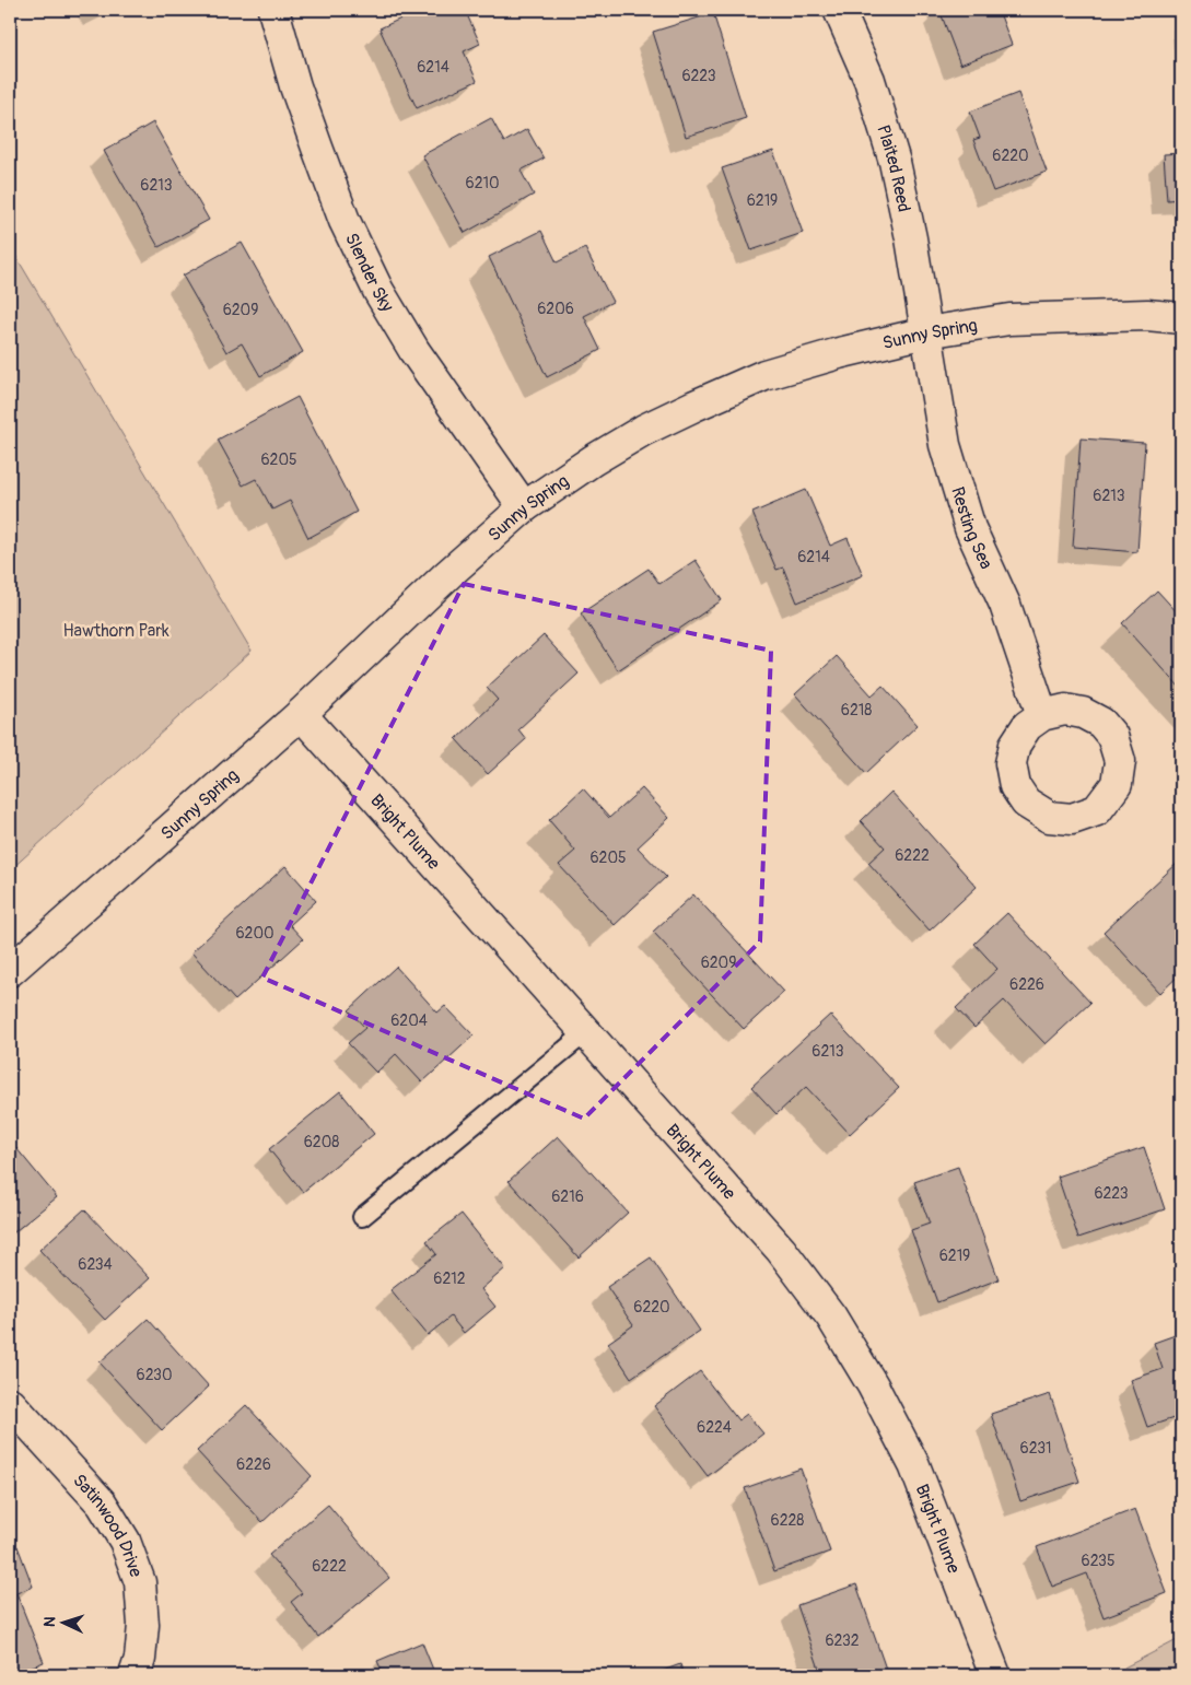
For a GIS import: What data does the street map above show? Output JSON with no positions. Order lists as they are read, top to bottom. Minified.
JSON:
{"streets":{"street":["Plaited Reed","Slender Sky","Sunny Spring","Resting Sea","Bright Plume","Satinwood Drive"]},"crossings":[["Plaited Reed","Sunny Spring"],["Plaited Reed","Resting Sea"],["Slender Sky","Sunny Spring"],["Sunny Spring","Resting Sea"],["Sunny Spring","Bright Plume"]],"parks":["Hawthorn Park"],"house_numbers":["6214","6223","6220","6210","6213","6219","6206","6209","6205","6213","6214","6218","6222","6205","6200","6209","6226","6204","6213","6208","6223","6216","6219","6234","6212","6220","6230","6224","6231","6226","6228","6235","6222","6232"],"north":"left"}
